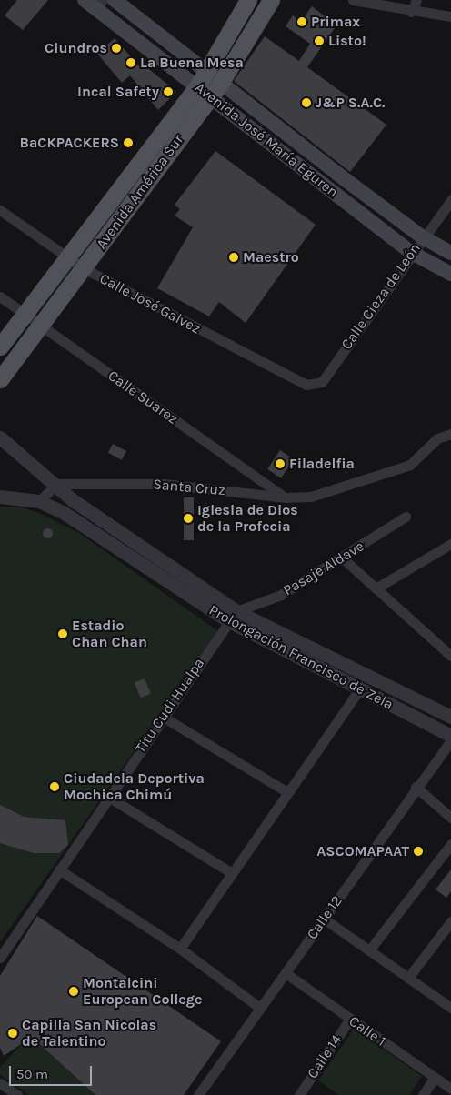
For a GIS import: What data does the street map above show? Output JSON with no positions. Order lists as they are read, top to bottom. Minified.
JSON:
{"streets":{"main road":["Avenida José María Eguren","Avenida América Sur"],"street":["Calle Cieza de León","Calle José Galvez","Calle Suarez","Santa Cruz","Pasaje Aldave","Prolongación Francisco de Zela","Titu Cudi Hualpa","Calle 12","Calle 1","Calle 14"]},"crossings":[["Avenida José María Eguren","Avenida América Sur"],["Avenida José María Eguren","Calle Cieza de León"],["Avenida América Sur","Calle José Galvez"],["Avenida América Sur","Calle Suarez"],["Calle Cieza de León","Calle José Galvez"],["Calle Suarez","Santa Cruz"],["Santa Cruz","Prolongación Francisco de Zela"],["Pasaje Aldave","Prolongación Francisco de Zela"],["Pasaje Aldave","Titu Cudi Hualpa"],["Prolongación Francisco de Zela","Titu Cudi Hualpa"],["Calle 12","Calle 1"],["Calle 1","Calle 14"]],"places":["Primax","Listo!","Ciundros","La Buena Mesa","Incal Safety","J&P S.A.C.","BaCKPACKERS","Maestro","Filadelfia","Iglesia de Dios de la Profecia","Estadio Chan Chan","Ciudadela Deportiva Mochica Chimú","ASCOMAPAAT","Montalcini European College","Capilla San Nicolas de Talentino"],"scale_bar":"50 m"}
